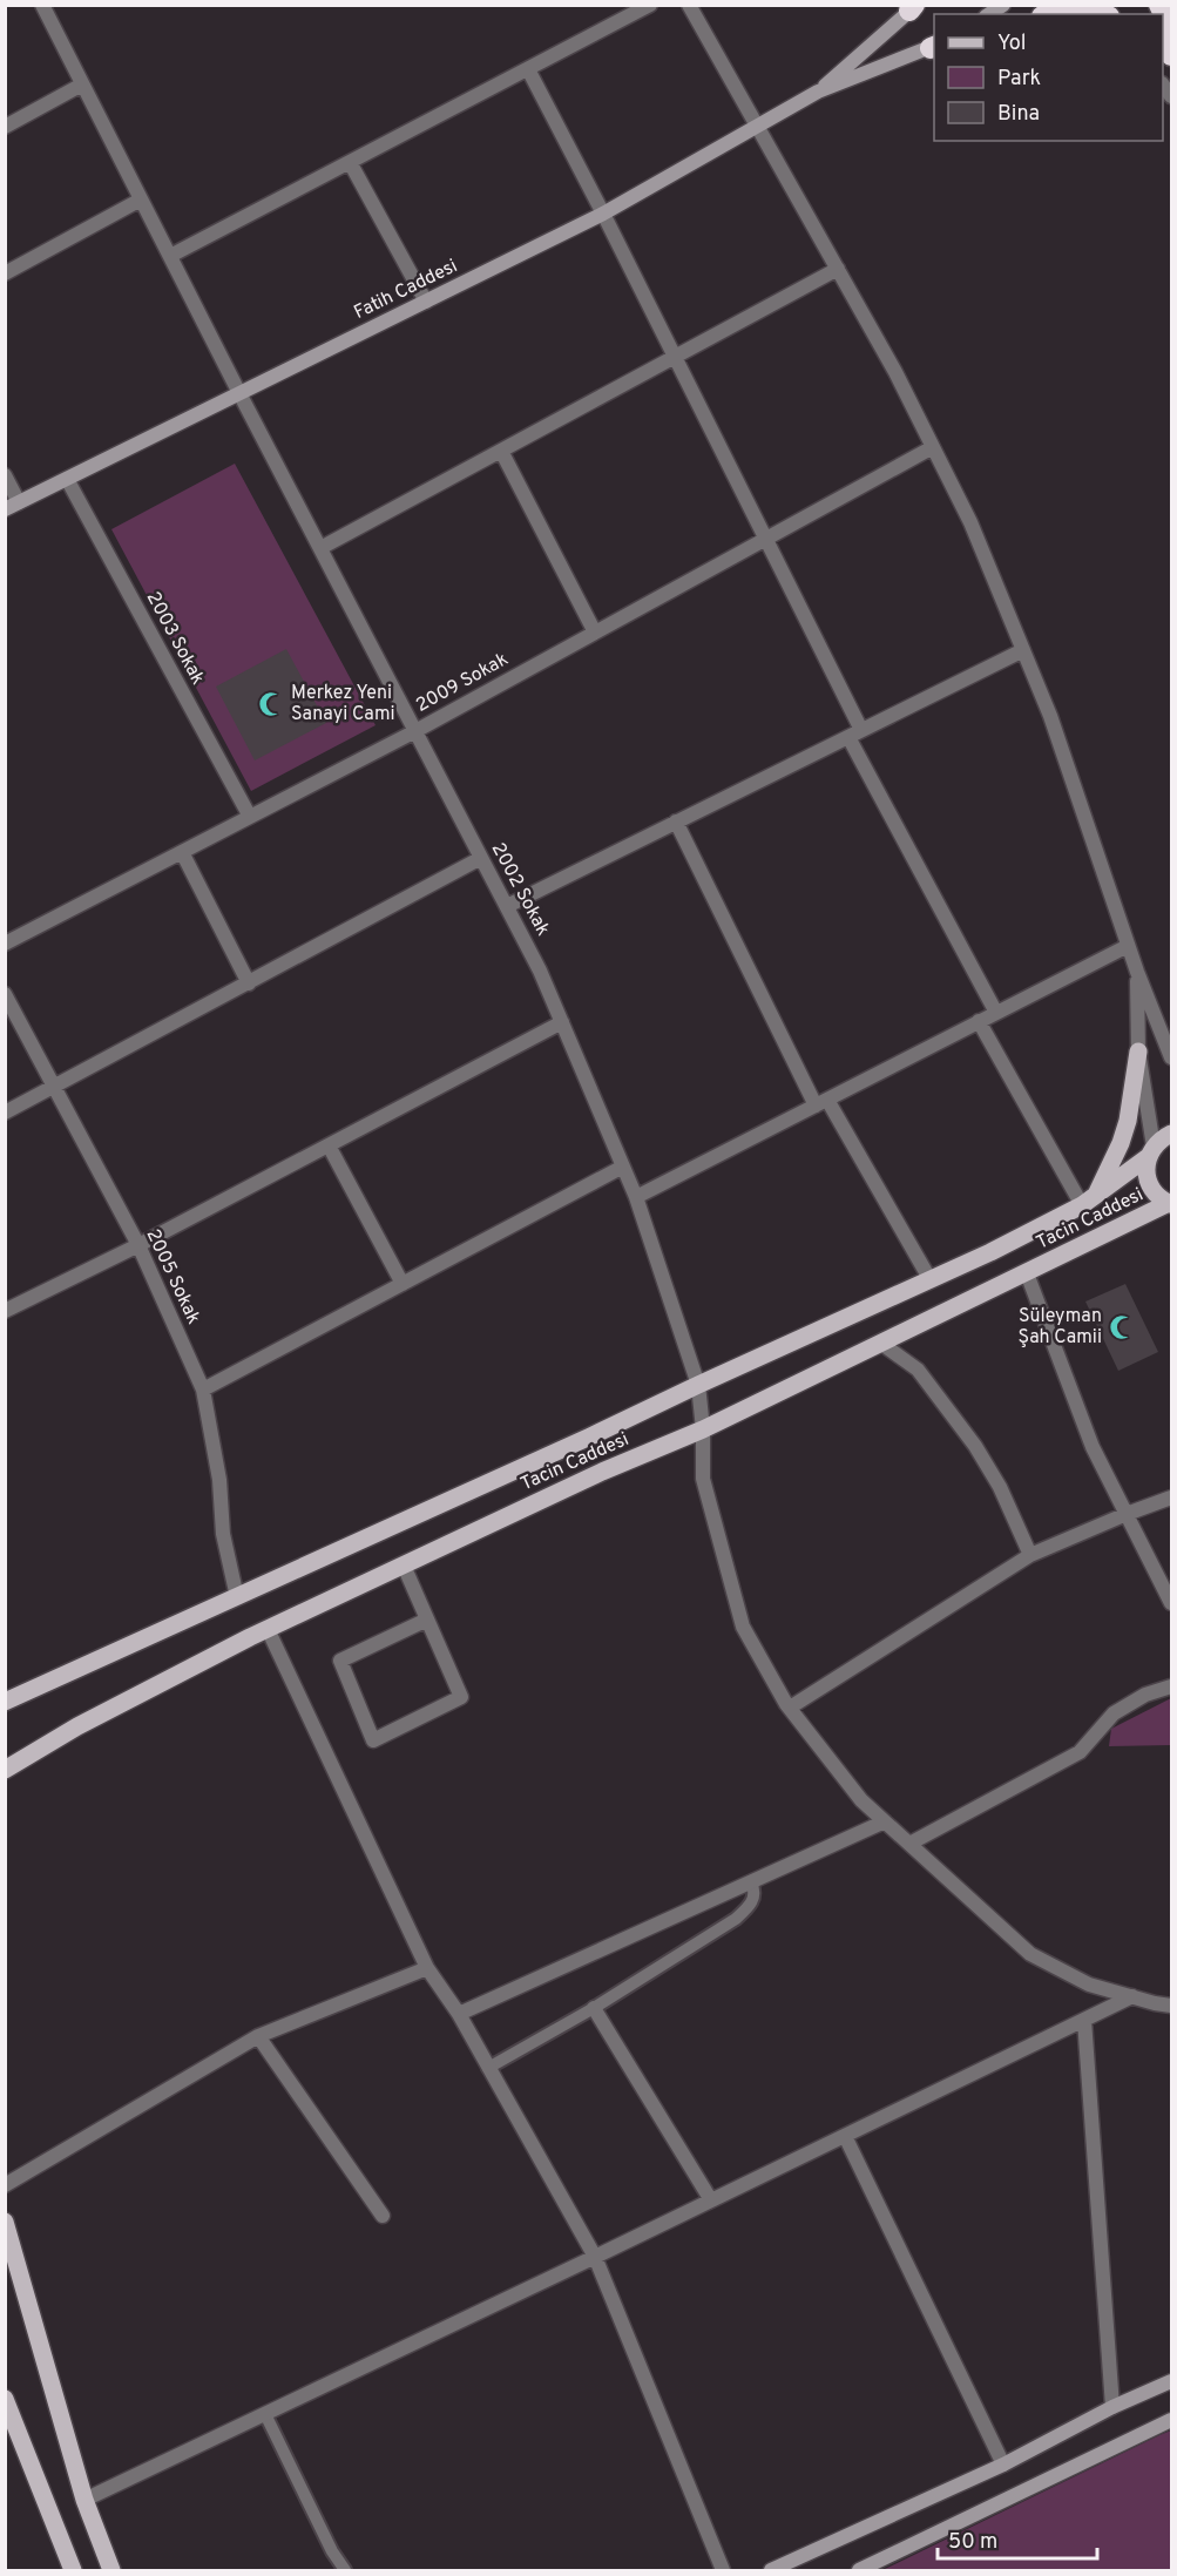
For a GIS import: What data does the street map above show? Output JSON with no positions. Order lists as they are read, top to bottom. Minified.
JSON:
{"streets":{"main road":["Tacin Caddesi"],"street":["Fatih Caddesi","2003 Sokak","2009 Sokak","2002 Sokak","2005 Sokak"]},"crossings":[["Fatih Caddesi","2003 Sokak"],["Fatih Caddesi","2002 Sokak"],["2003 Sokak","2009 Sokak"],["2009 Sokak","2002 Sokak"],["2002 Sokak","Tacin Caddesi"],["Tacin Caddesi","2005 Sokak"]],"places":{"mosque":["Merkez Yeni Sanayi Cami","Süleyman Şah Camii"]},"legend":["Yol","Park","Bina"],"scale_bar":"50 m"}
